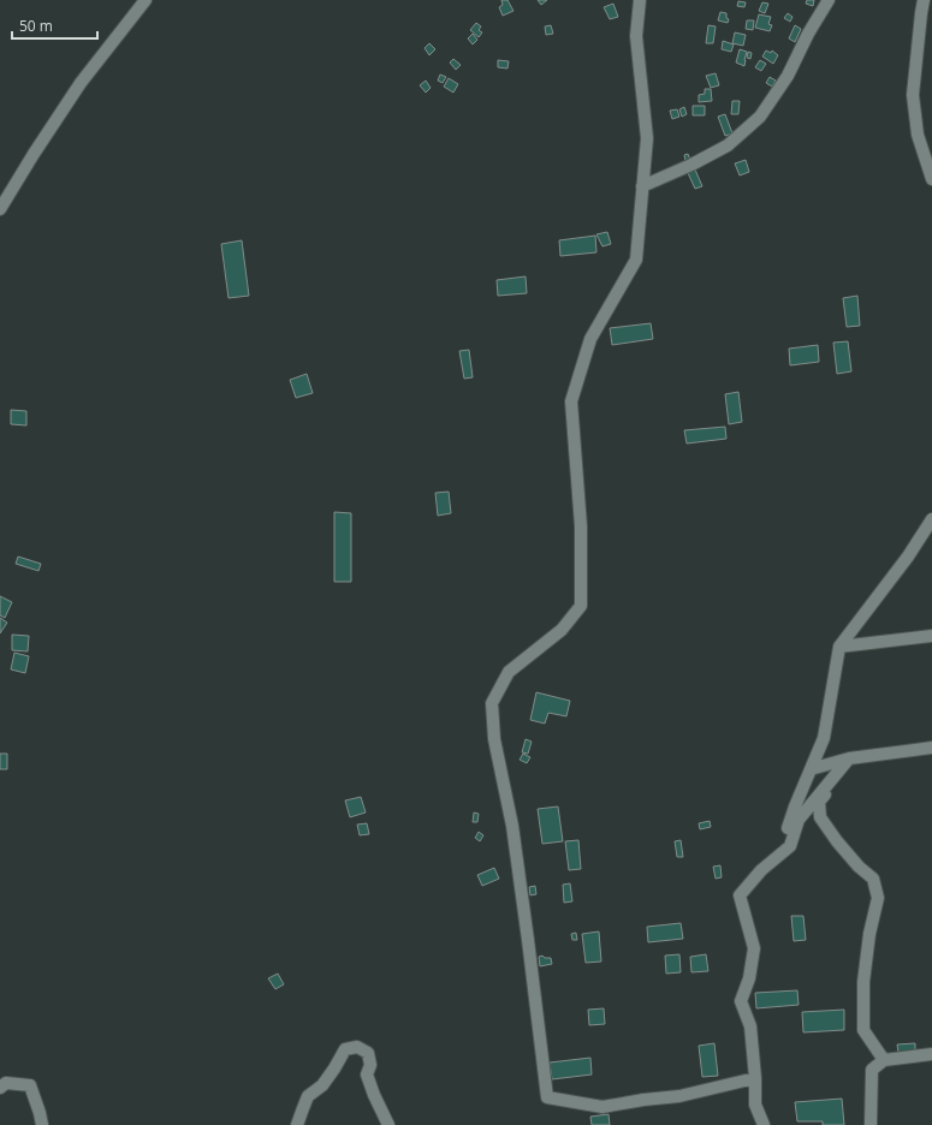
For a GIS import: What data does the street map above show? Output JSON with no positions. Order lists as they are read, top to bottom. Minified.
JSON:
{"scale_bar":"50 m"}
